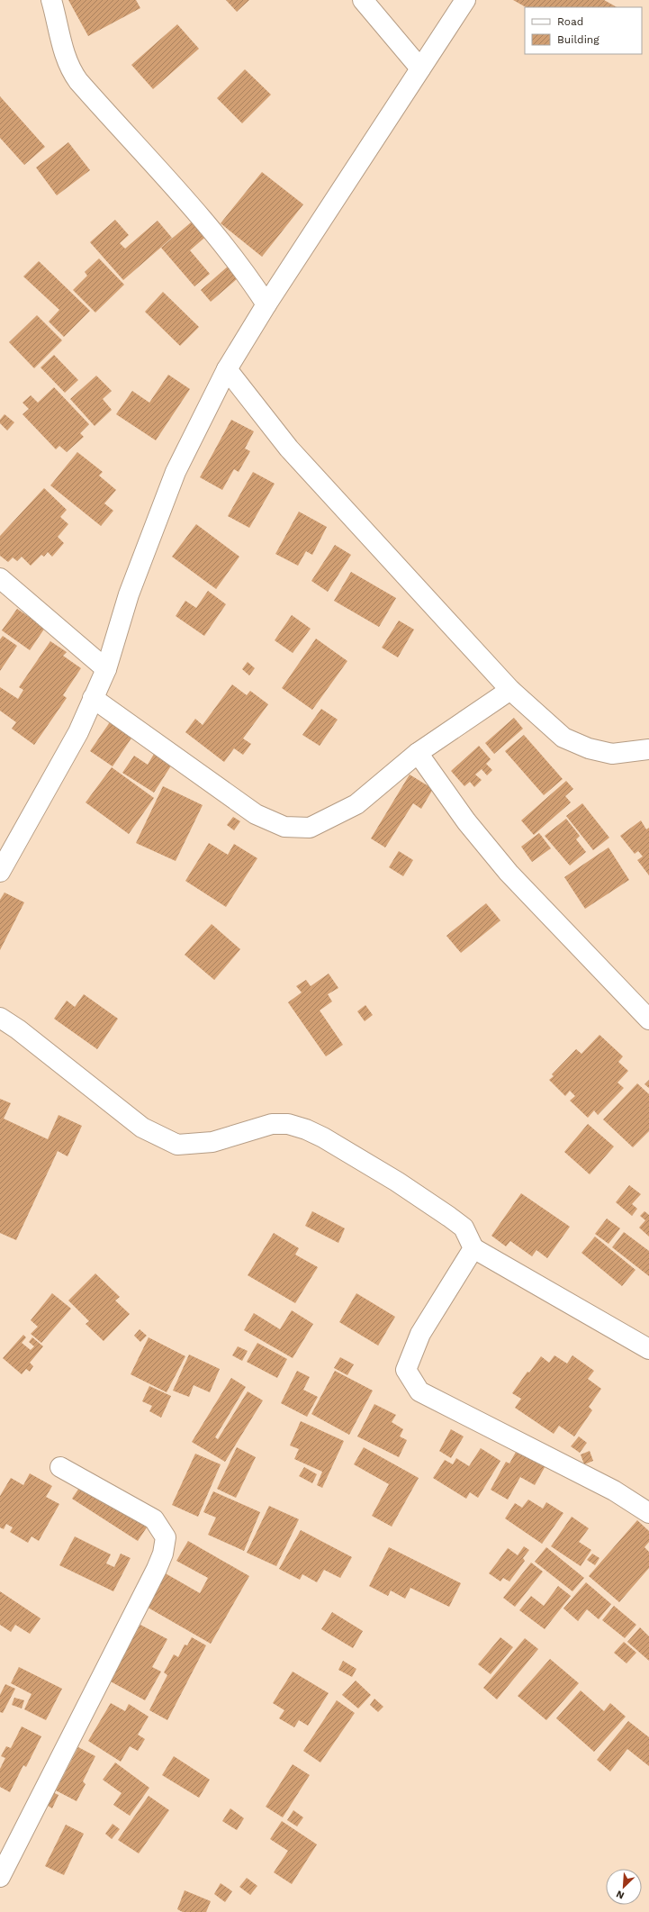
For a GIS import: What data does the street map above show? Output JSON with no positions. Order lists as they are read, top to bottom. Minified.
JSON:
{"legend":["Road","Building"],"north":"bottom left"}
